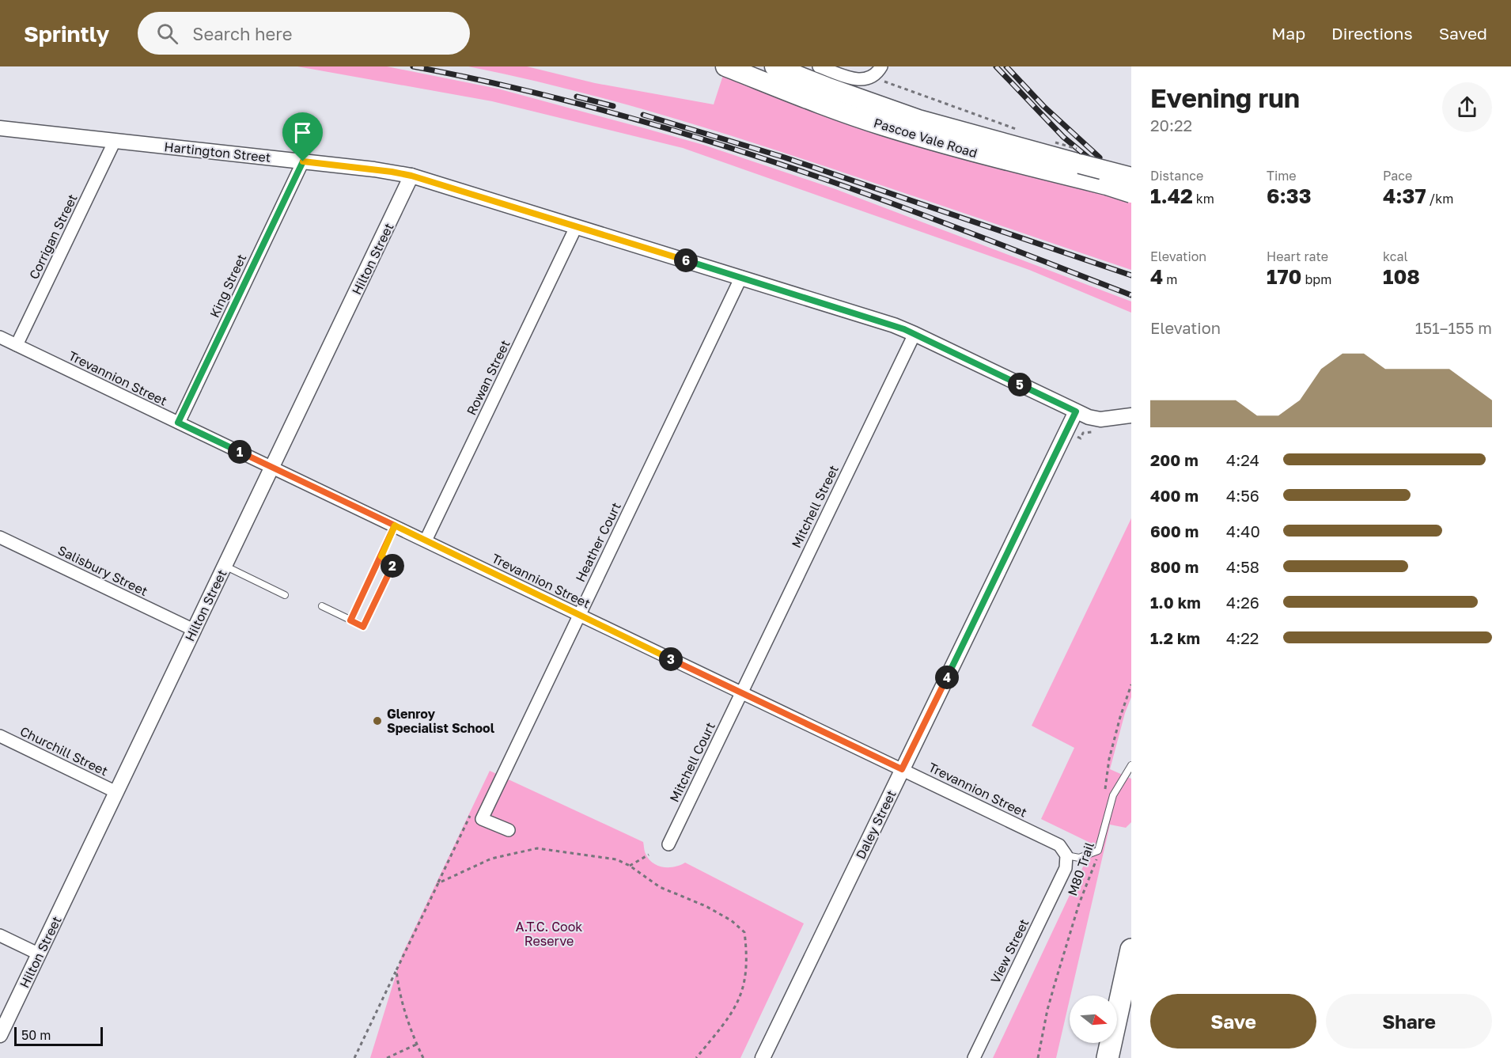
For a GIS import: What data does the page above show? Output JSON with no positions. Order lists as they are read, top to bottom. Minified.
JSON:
{"streets":{"main road":["Pascoe Vale Road"],"street":["Hartington Street","Corrigan Street","Hilton Street","King Street","Rowan Street","Trevannion Street","Mitchell Street","Heather Court","Salisbury Street","Churchill Street","Mitchell Court","Daley Street","View Street"],"path":["M80 Trail"]},"crossings":[["Hartington Street","Corrigan Street"],["Hartington Street","Hilton Street"],["Hartington Street","King Street"],["Hartington Street","Rowan Street"],["Hartington Street","Mitchell Street"],["Hartington Street","Heather Court"],["Hartington Street","Daley Street"],["Corrigan Street","Trevannion Street"],["Hilton Street","Trevannion Street"],["Hilton Street","Salisbury Street"],["Hilton Street","Churchill Street"],["King Street","Trevannion Street"],["Rowan Street","Trevannion Street"],["Trevannion Street","Mitchell Street"],["Trevannion Street","Heather Court"],["Trevannion Street","Mitchell Court"],["Trevannion Street","Daley Street"],["Trevannion Street","View Street"],["Mitchell Street","Mitchell Court"]],"parks":["A.T.C. Cook Reserve"],"places":["Glenroy Specialist School"],"scale_bar":"50 m","north":"right","page":{"header":"Sprintly","search":"Search here","nav":["Map","Directions","Saved"],"heading":["Evening run","20:22"],"stats":[["Distance","1.42 km"],["Time","6:33"],["Pace","4:37 /km"],["Elevation","4 m"],["Heart rate","170 bpm"],["kcal","108"]],"pins":["6","5","1","2","3","4"],"chart":["Elevation","151–155 m"],"list":[{"name":"200 m","note":"4:24"},{"name":"400 m","note":"4:56"},{"name":"600 m","note":"4:40"},{"name":"800 m","note":"4:58"},{"name":"1.0 km","note":"4:26"},{"name":"1.2 km","note":"4:22"}],"buttons":["Save","Share"],"scale":"50 m"}}
